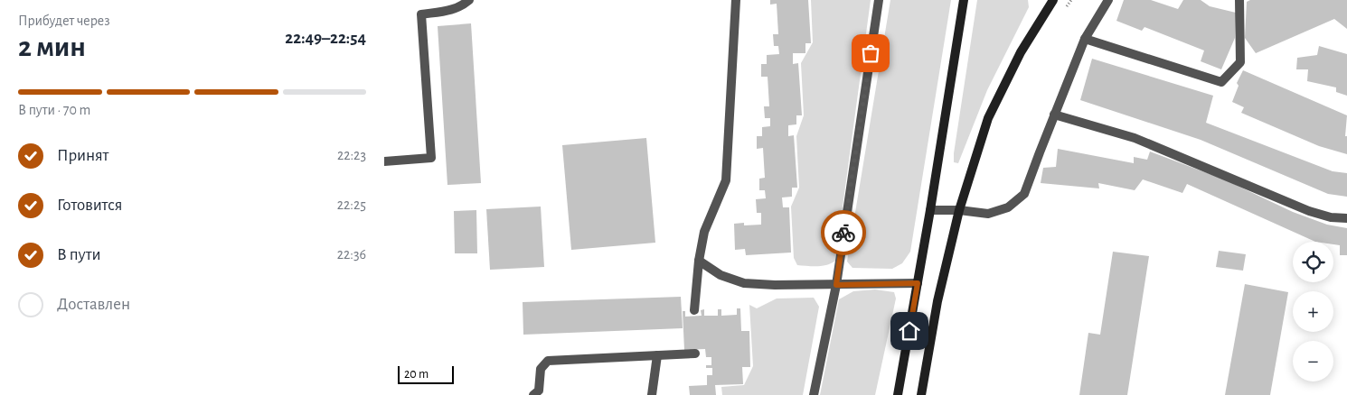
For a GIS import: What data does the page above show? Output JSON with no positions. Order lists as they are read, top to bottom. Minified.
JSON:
{"scale_bar":"20 m","page":{"heading":["2 мин","Прибудет через","22:49–22:54"],"bar":"В пути · 70 m","list":[["Принят","22:23"],["Готовится","22:25"],["В пути","22:36"],"Доставлен"],"map_buttons":["+","−"],"scale":"20 m"}}
